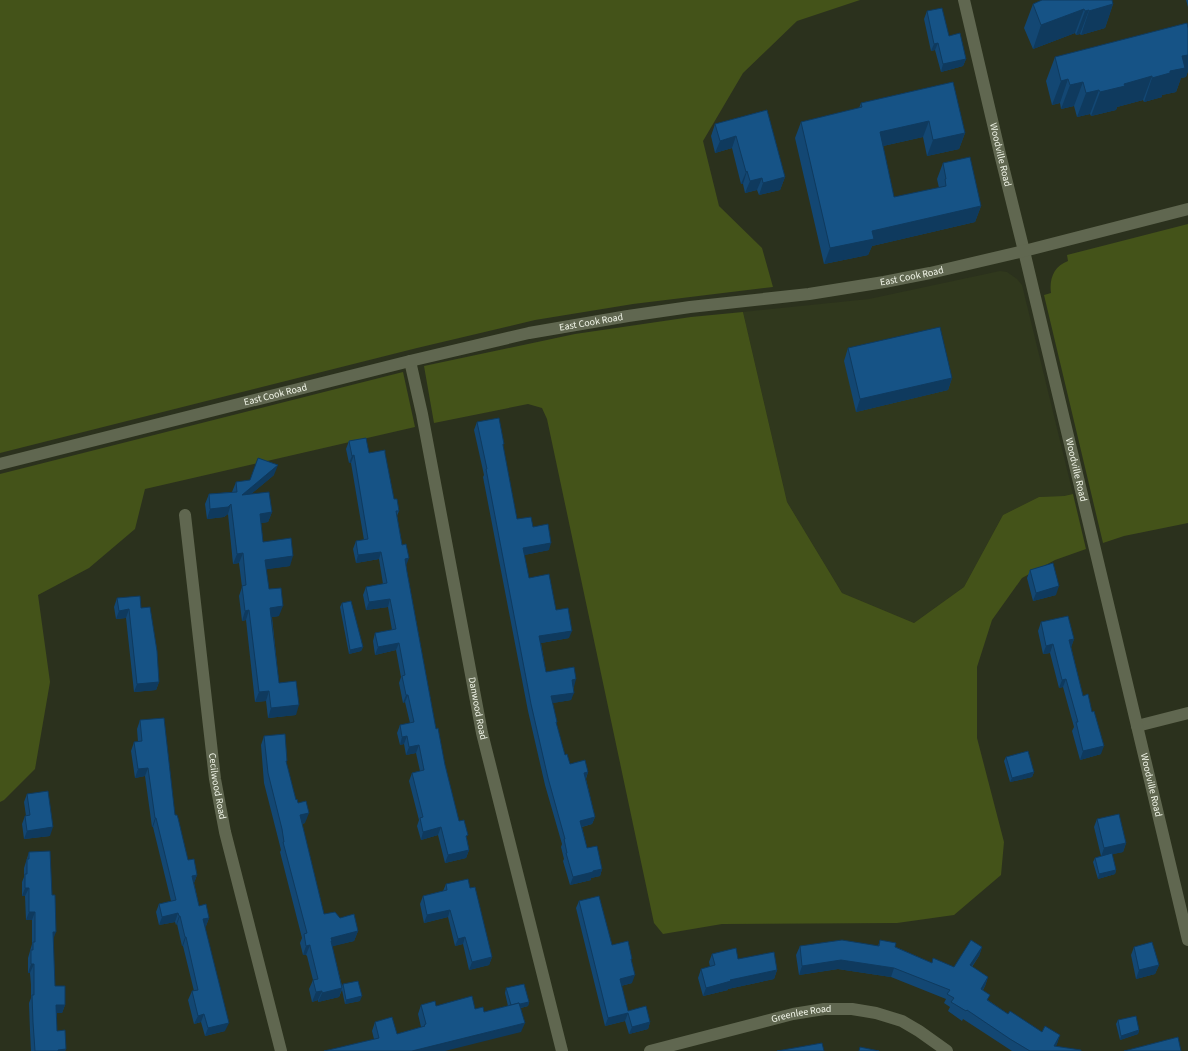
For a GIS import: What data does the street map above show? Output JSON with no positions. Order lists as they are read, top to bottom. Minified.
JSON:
{"streets":{"street":["Woodville Road","East Cook Road","Danwood Road","Cecilwood Road","Greenlee Road"]},"crossings":[["Woodville Road","East Cook Road"],["East Cook Road","Danwood Road"]]}
